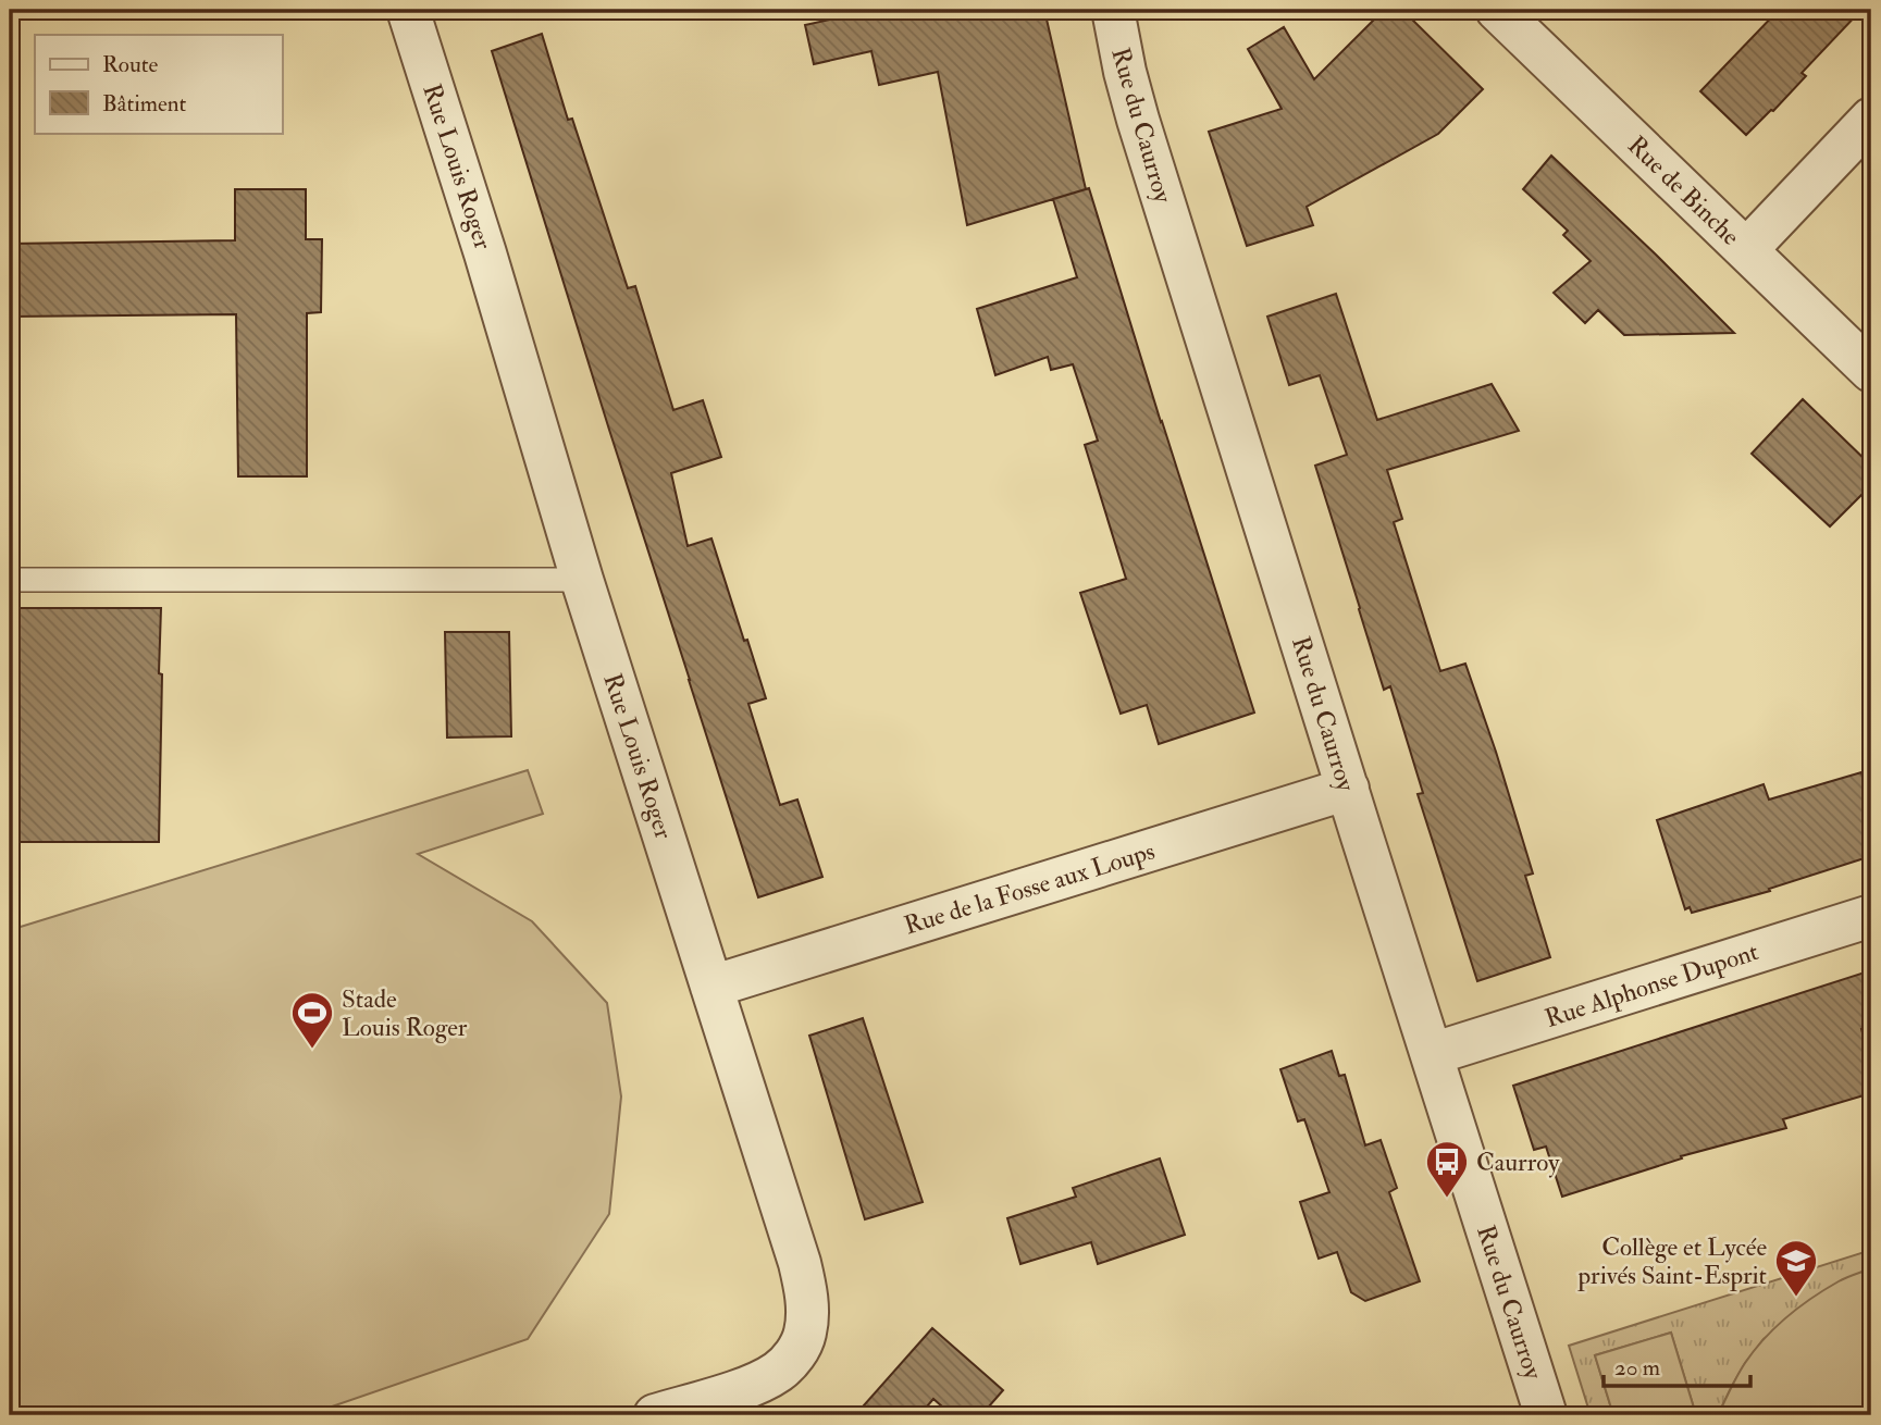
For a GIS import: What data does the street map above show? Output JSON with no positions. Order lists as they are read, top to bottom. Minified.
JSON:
{"streets":{"street":["Rue du Caurroy","Rue Louis Roger","Rue de Binche","Rue de la Fosse aux Loups","Rue Alphonse Dupont"]},"crossings":[["Rue du Caurroy","Rue de la Fosse aux Loups"],["Rue du Caurroy","Rue Alphonse Dupont"],["Rue Louis Roger","Rue de la Fosse aux Loups"]],"places":{"sports":["Stade Louis Roger"],"bus stop":["Caurroy"],"school or university":["Collège et Lycée privés Saint-Esprit"]},"legend":["Route","Bâtiment"],"scale_bar":"20 m"}
